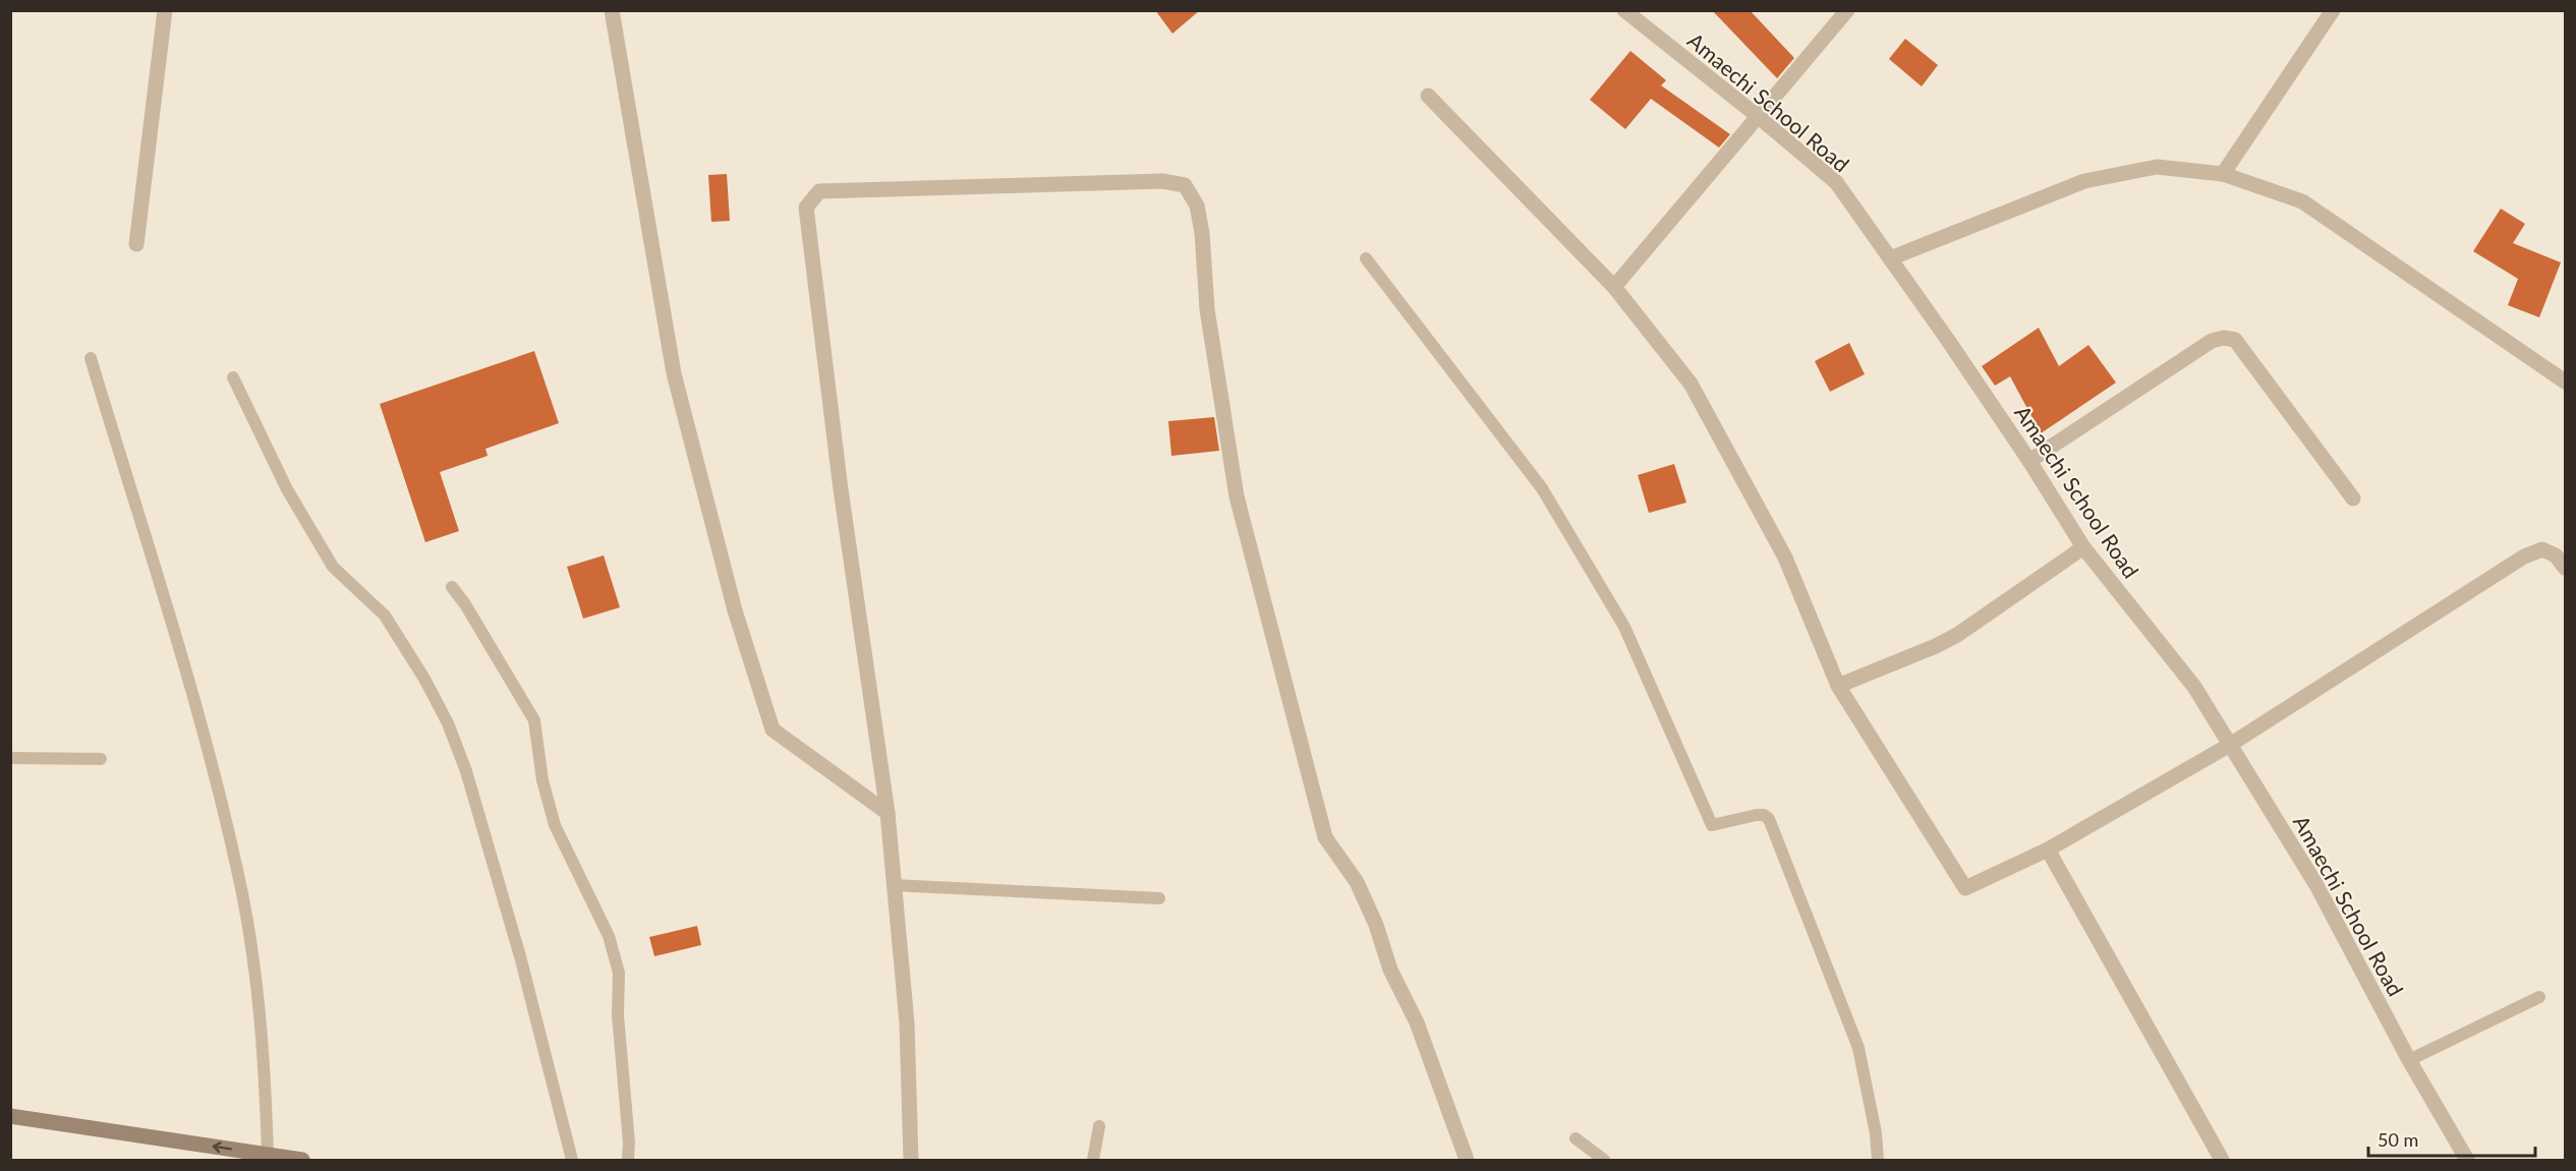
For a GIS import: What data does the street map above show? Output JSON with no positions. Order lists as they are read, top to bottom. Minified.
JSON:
{"streets":{"street":["Amaechi School Road"]},"scale_bar":"50 m"}
